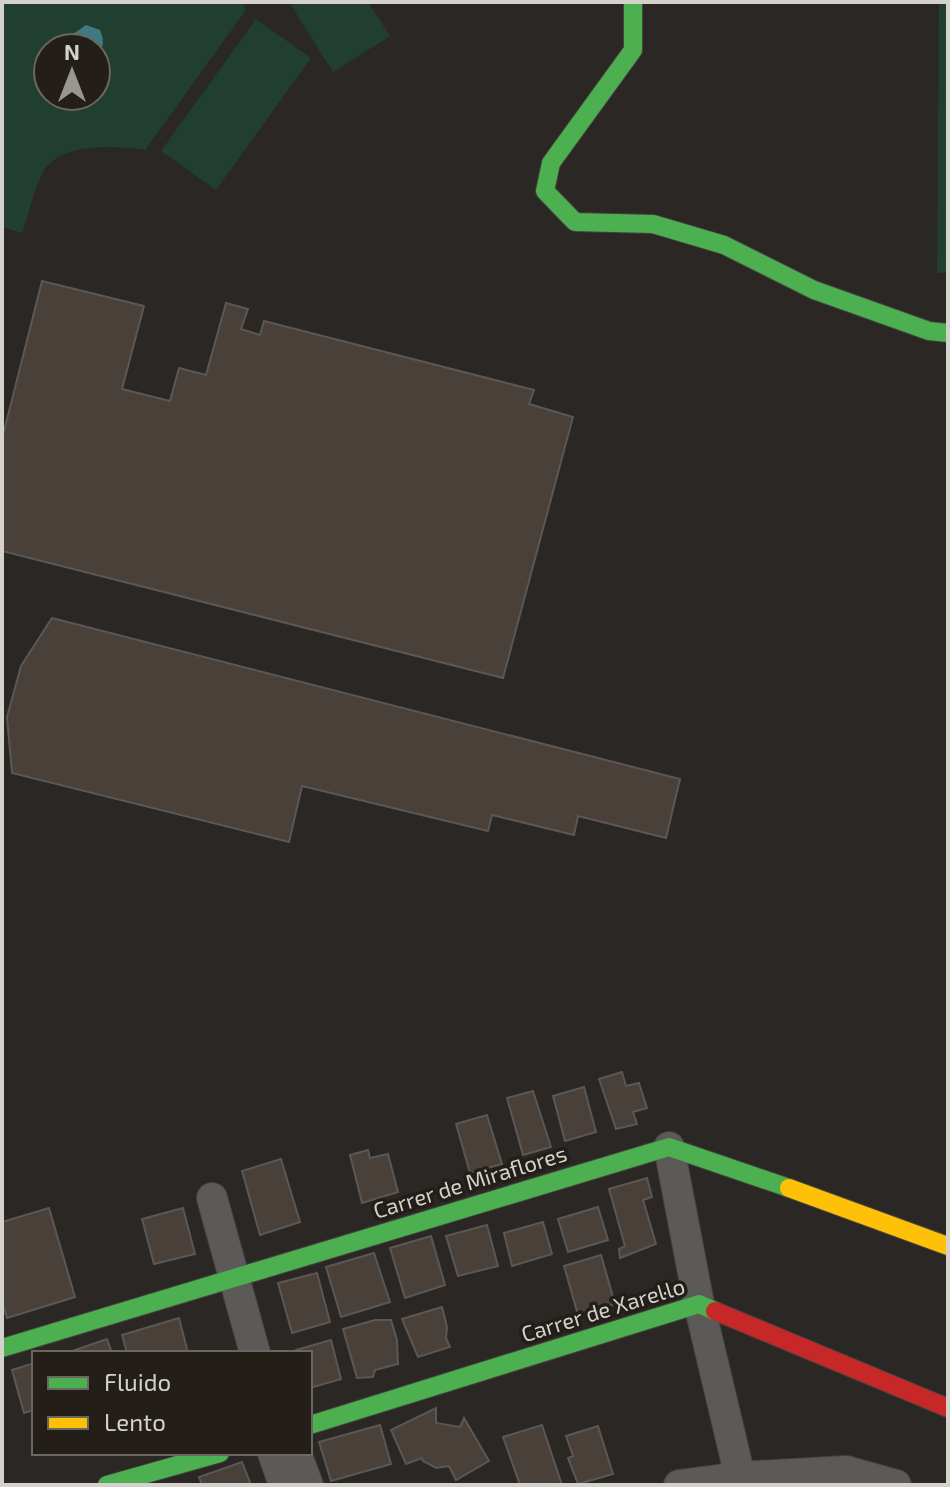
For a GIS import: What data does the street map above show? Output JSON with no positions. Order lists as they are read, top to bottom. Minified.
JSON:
{"streets":{"street":["Carrer de Miraflores","Carrer de Xarel·lo"]},"legend":["Fluido","Lento"],"north":"top"}
